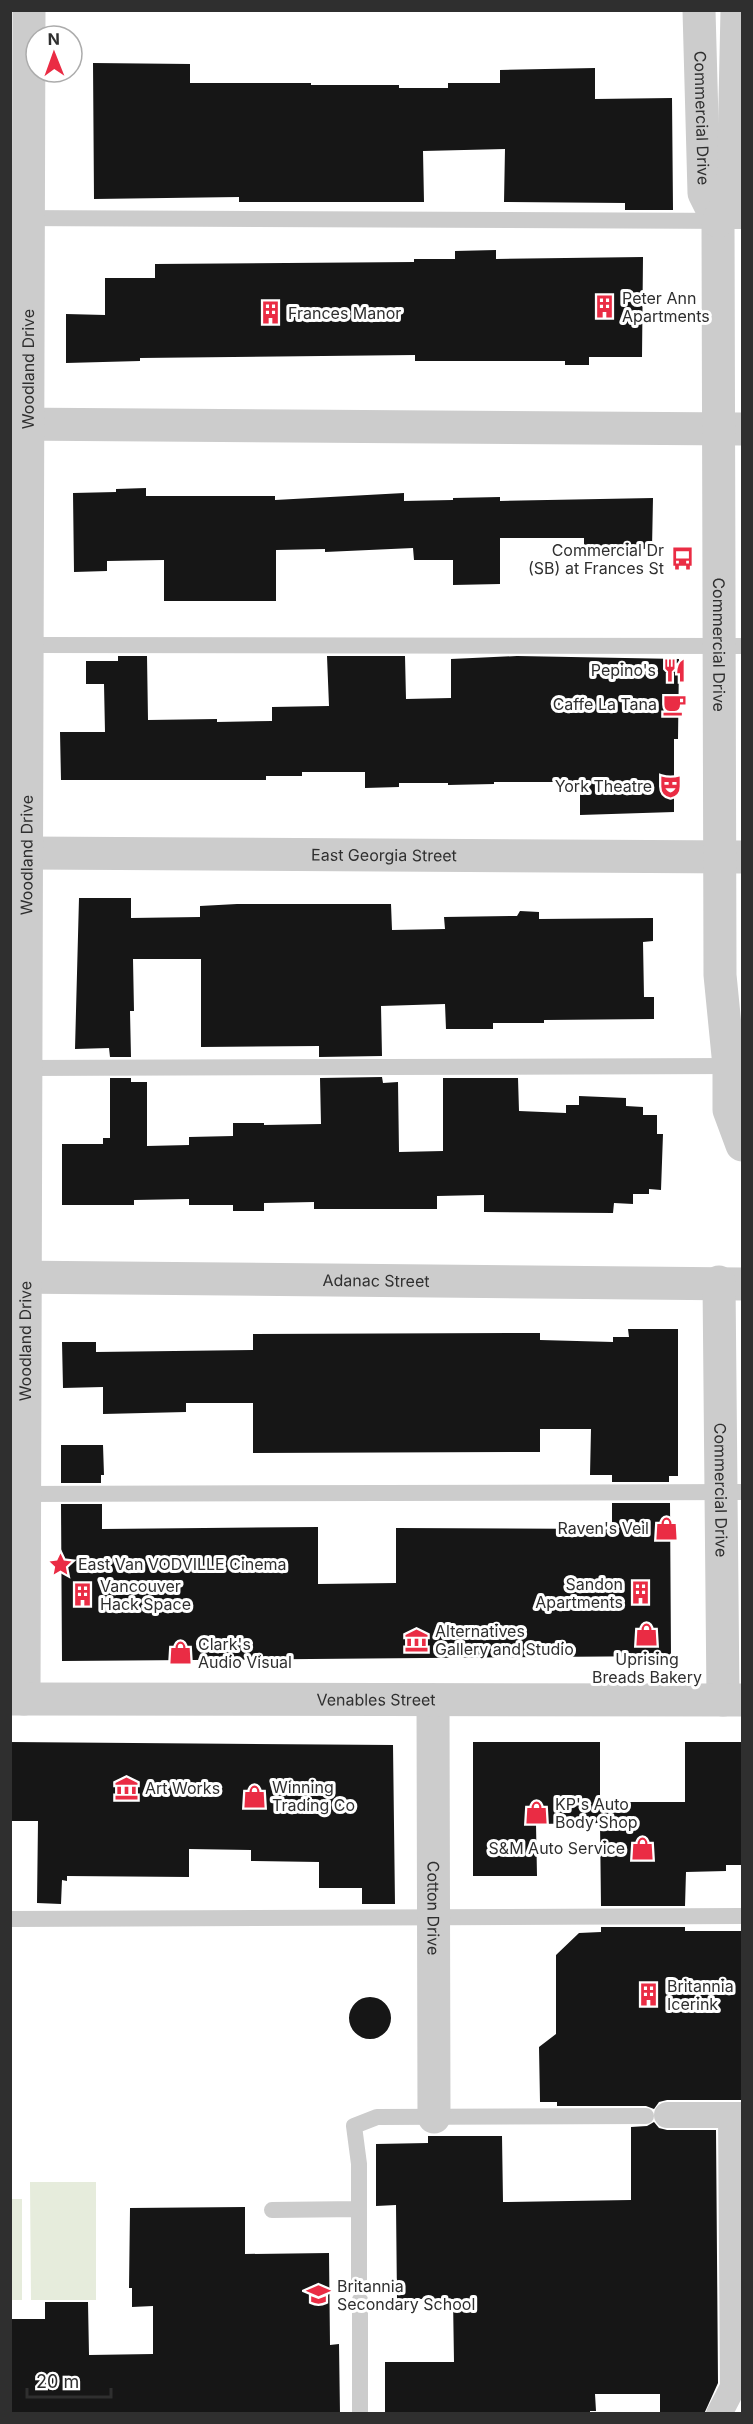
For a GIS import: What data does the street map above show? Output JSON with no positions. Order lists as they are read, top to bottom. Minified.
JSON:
{"streets":{"street":["Commercial Drive","Woodland Drive","East Georgia Street","Adanac Street","Venables Street","Cotton Drive"]},"crossings":[["Commercial Drive","East Georgia Street"],["Commercial Drive","Adanac Street"],["Commercial Drive","Venables Street"],["Woodland Drive","East Georgia Street"],["Woodland Drive","Adanac Street"],["Woodland Drive","Venables Street"],["Venables Street","Cotton Drive"]],"places":{"building":["Peter Ann Apartments","Frances Manor","Sandon Apartments","Vancouver Hack Space","Britannia Icerink"],"bus stop":["Commercial Dr (SB) at Frances St"],"restaurant":["Pepino's"],"cafe":["Caffe La Tana"],"theatre":["York Theatre"],"shop":["Raven's Veil","Uprising Breads Bakery","Clark's Audio Visual","Winning Trading Co","KP's Auto Body Shop","S&M Auto Service"],"place":["East Van VODVILLE Cinema"],"museum":["Alternatives Gallery and Studio","Art Works"],"school or university":["Britannia Secondary School"]},"scale_bar":"20 m","north":"top"}
